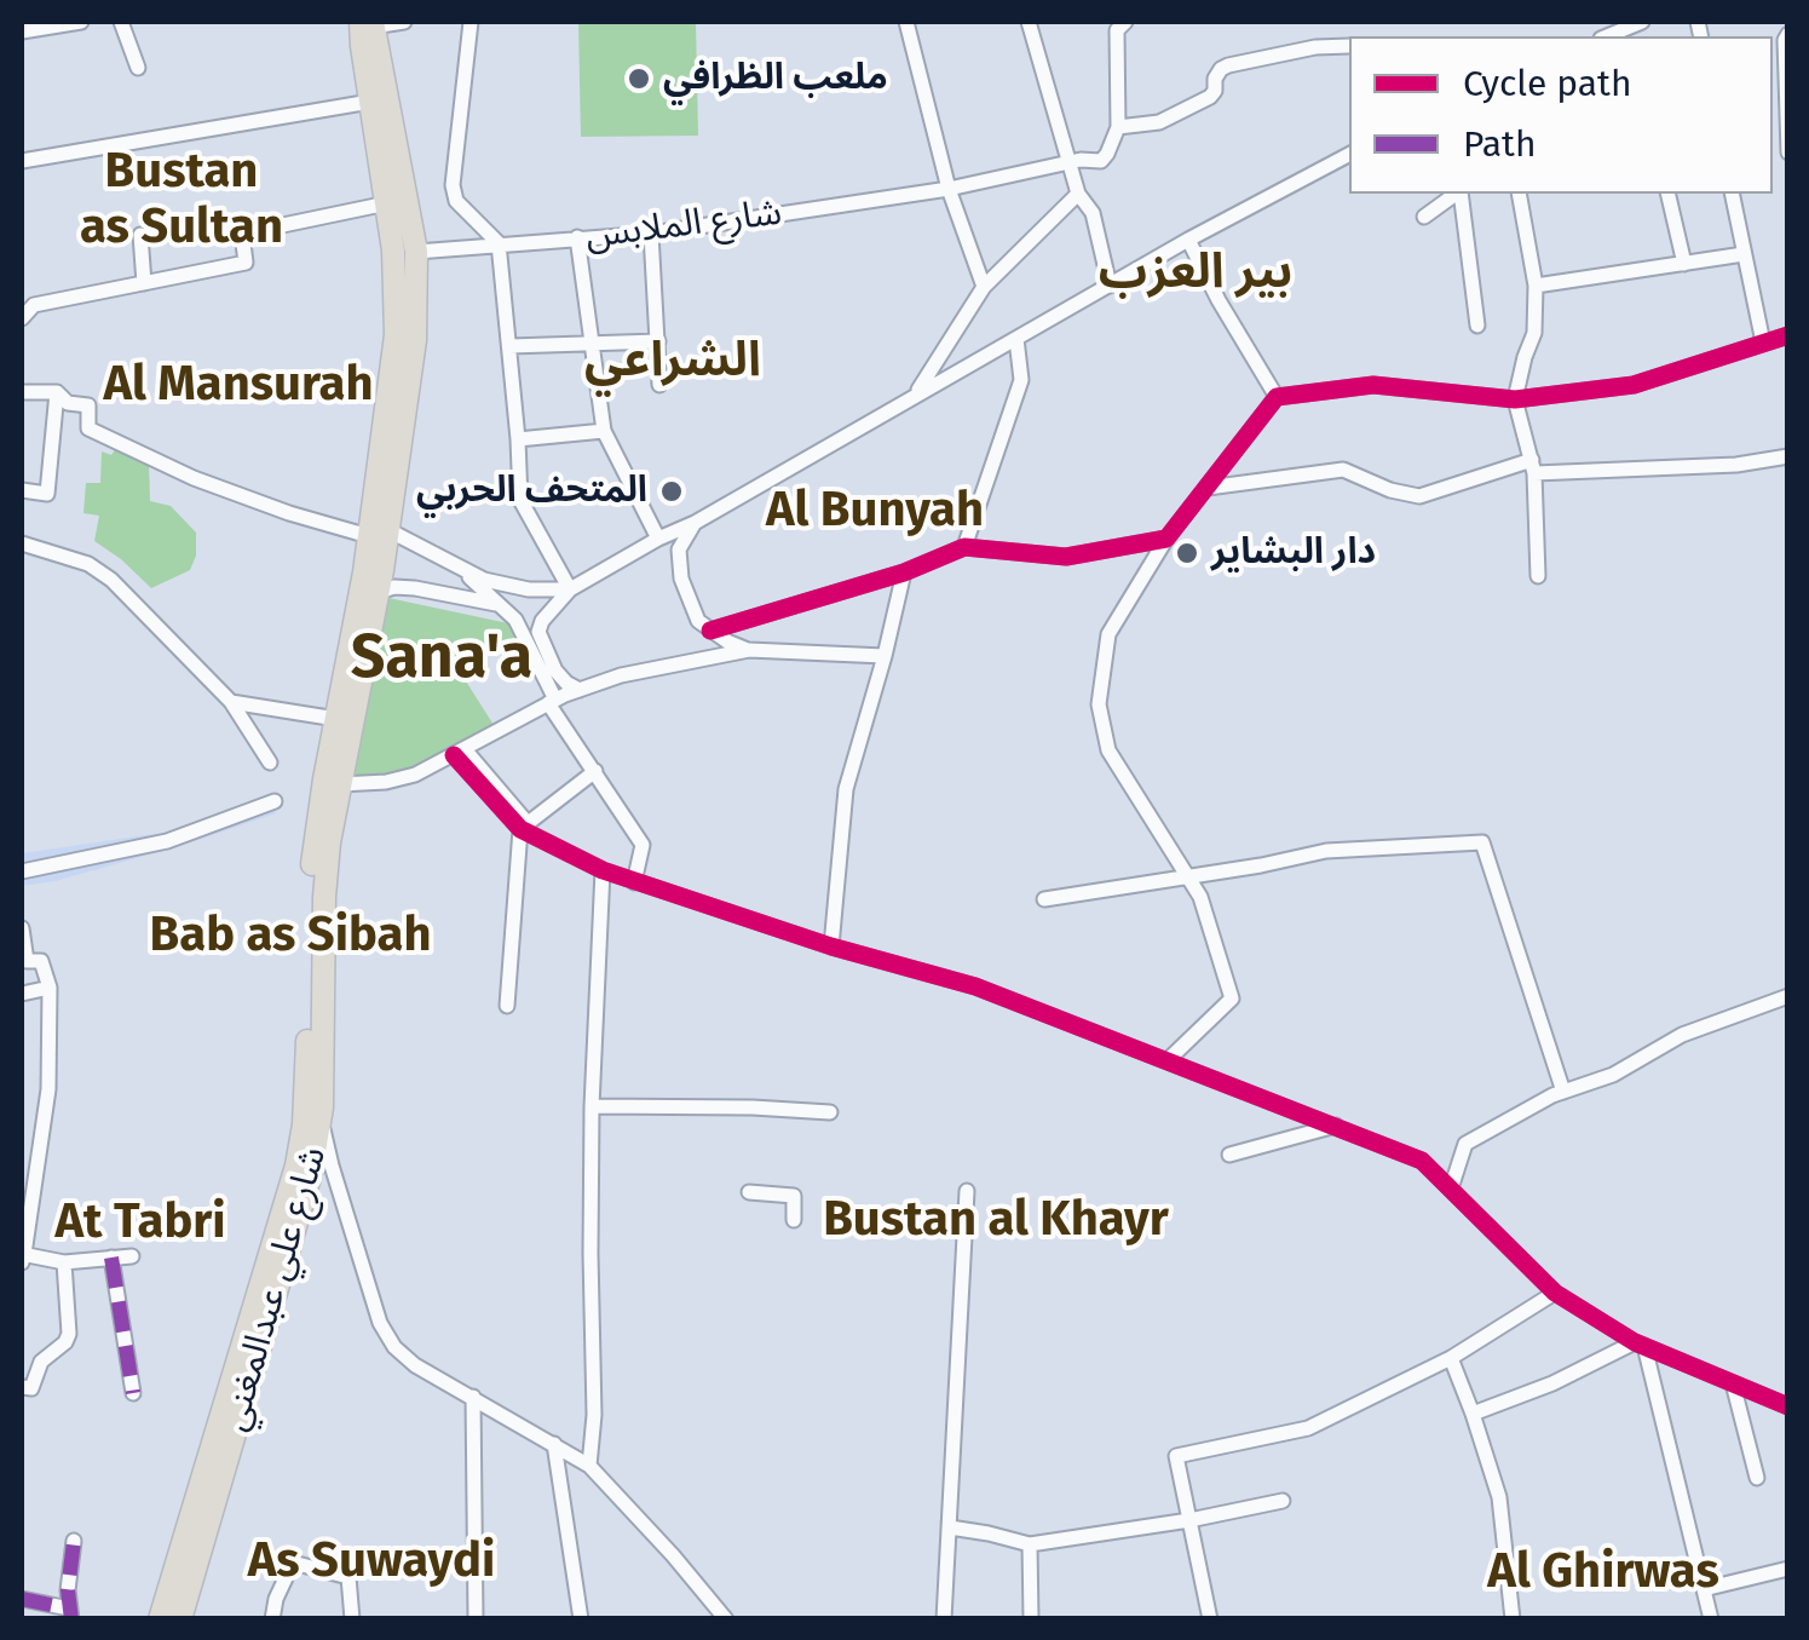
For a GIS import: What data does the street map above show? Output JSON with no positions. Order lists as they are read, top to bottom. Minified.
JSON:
{"streets":{"main road":["شارع علي عبدالمغني"],"street":["شارع الملابس"]},"crossings":[["شارع الملابس","شارع علي عبدالمغني"]],"districts":["Bustan as Sultan","بير العزب","الشراعي","Al Mansurah","Al Bunyah","Sana'a","Bab as Sibah","Bustan al Khayr","At Tabri","As Suwaydi","Al Ghirwas"],"places":["ملعب الظرافي","المتحف الحربي","دار البشاير"],"legend":["Cycle path","Path"]}
